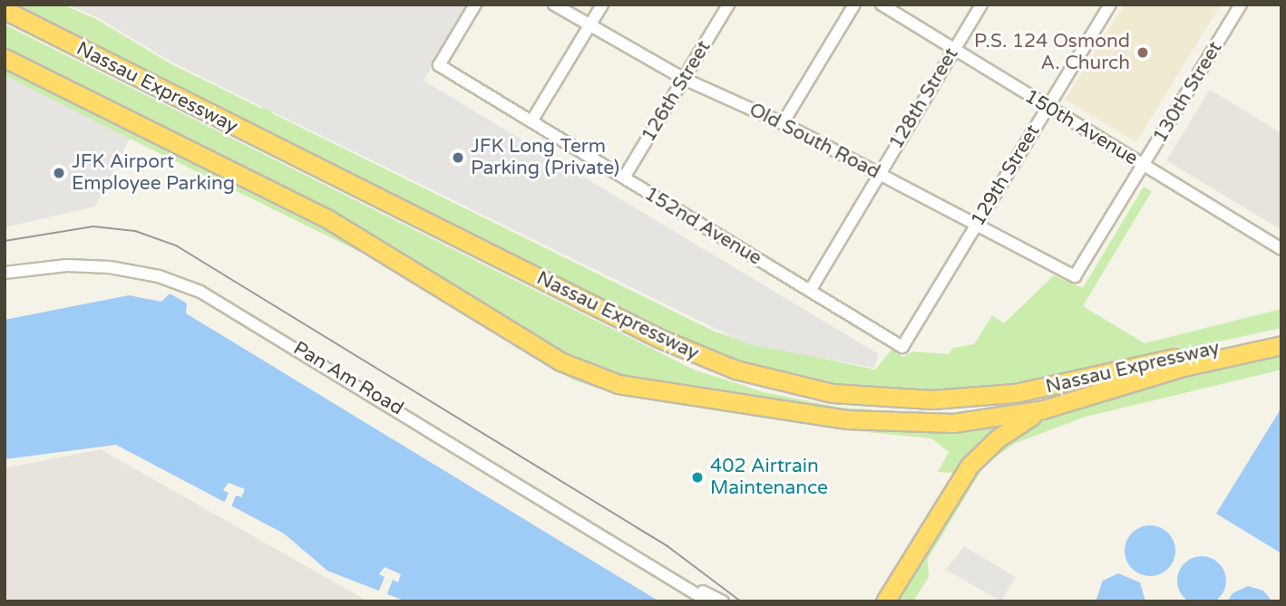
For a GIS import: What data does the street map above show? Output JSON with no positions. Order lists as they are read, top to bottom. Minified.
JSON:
{"streets":{"highway":["Nassau Expressway"],"street":["126th Street","130th Street","128th Street","150th Avenue","Old South Road","129th Street","152nd Avenue","Pan Am Road"]},"crossings":[["126th Street","Old South Road"],["126th Street","152nd Avenue"],["130th Street","150th Avenue"],["130th Street","Old South Road"],["128th Street","150th Avenue"],["128th Street","Old South Road"],["128th Street","152nd Avenue"],["150th Avenue","129th Street"],["Old South Road","129th Street"],["129th Street","152nd Avenue"]],"places":["P.S. 124 Osmond A. Church","JFK Long Term Parking (Private)","JFK Airport Employee Parking","402 Airtrain Maintenance"]}
